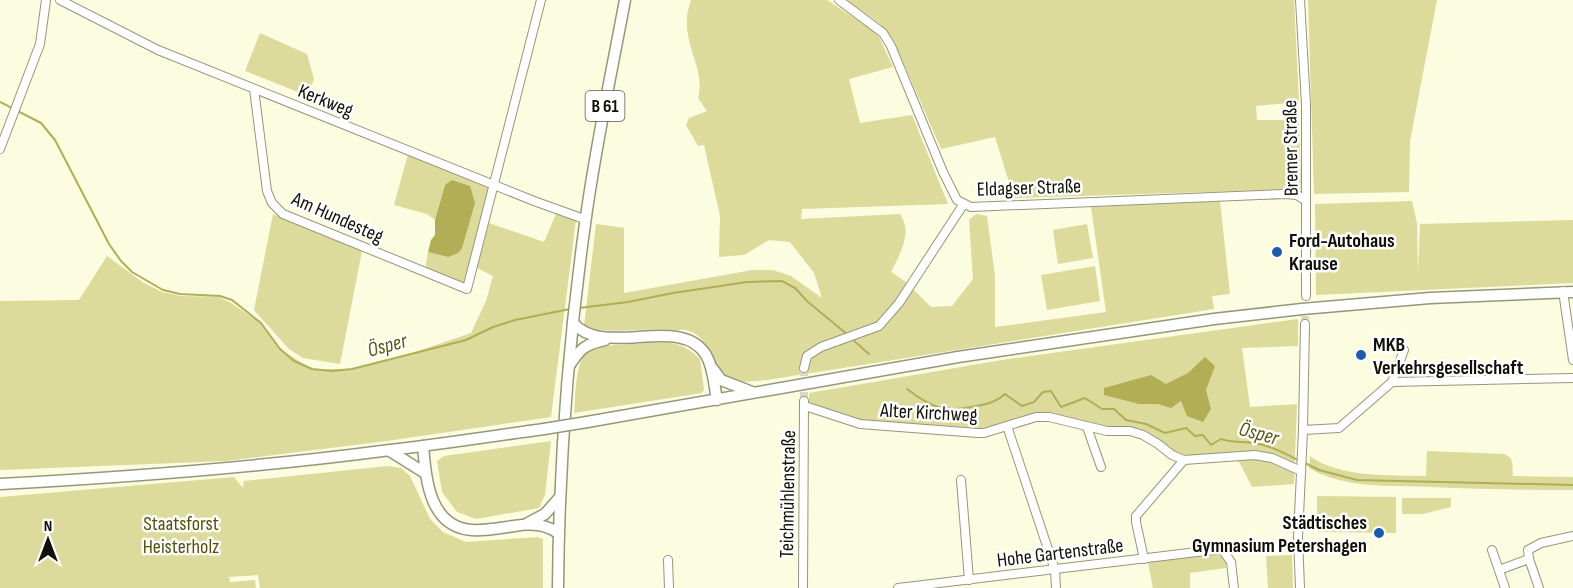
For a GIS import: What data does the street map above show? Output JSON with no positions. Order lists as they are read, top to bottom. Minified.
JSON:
{"streets":{"main road":["B 61"],"street":["Kerkweg","Bremer Straße","Eldagser Straße","Am Hundesteg","Alter Kirchweg","Teichmühlenstraße","Hohe Gartenstraße"]},"crossings":[["Kerkweg","B 61"],["Kerkweg","Am Hundesteg"],["Bremer Straße","Eldagser Straße"],["Alter Kirchweg","Teichmühlenstraße"]],"water":["Ösper"],"parks":["Staatsforst Heisterholz"],"places":["Ford-Autohaus Krause","MKB Verkehrsgesellschaft","Städtisches Gymnasium Petershagen"],"north":"top"}
